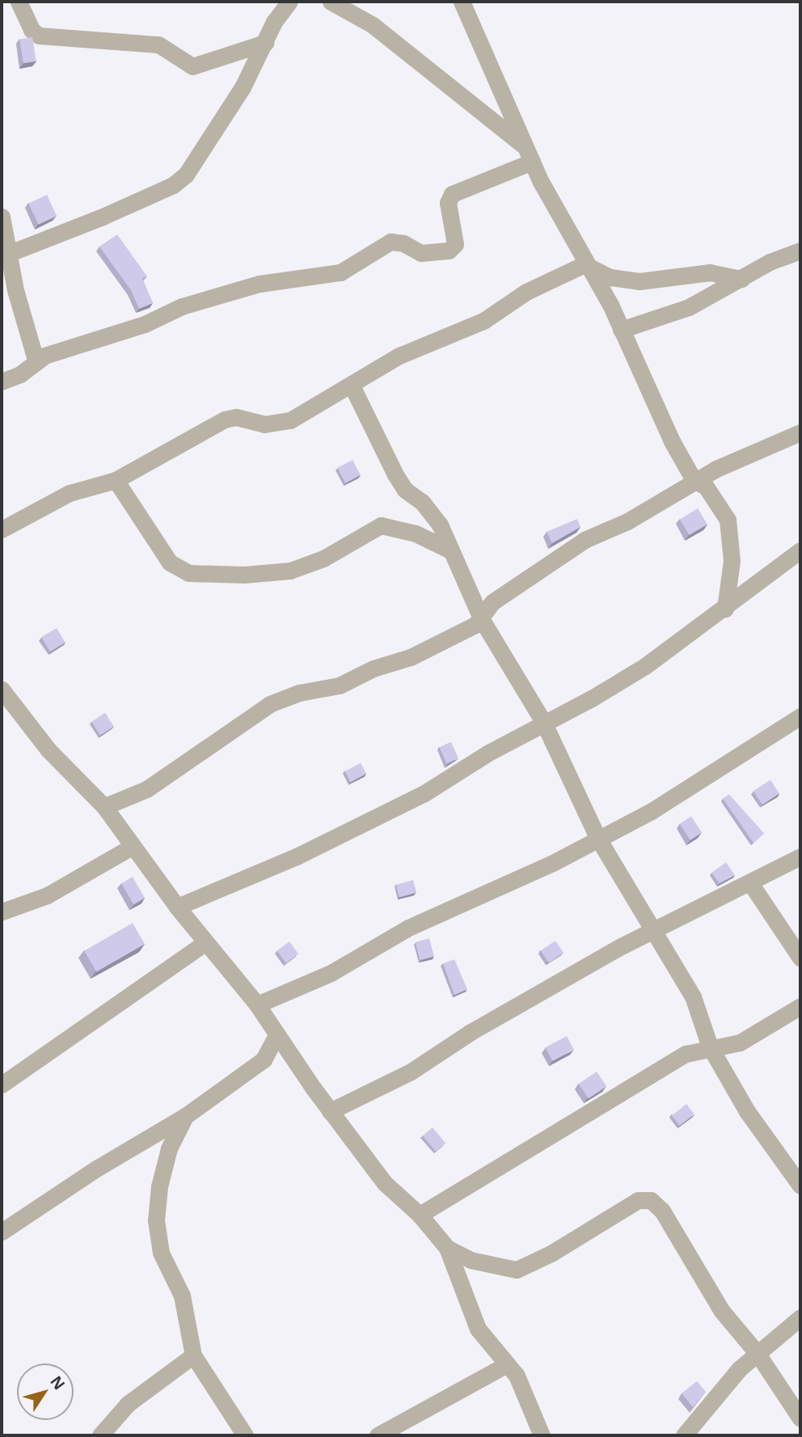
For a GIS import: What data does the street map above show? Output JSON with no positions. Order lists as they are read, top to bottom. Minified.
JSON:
{"north":"top right"}
